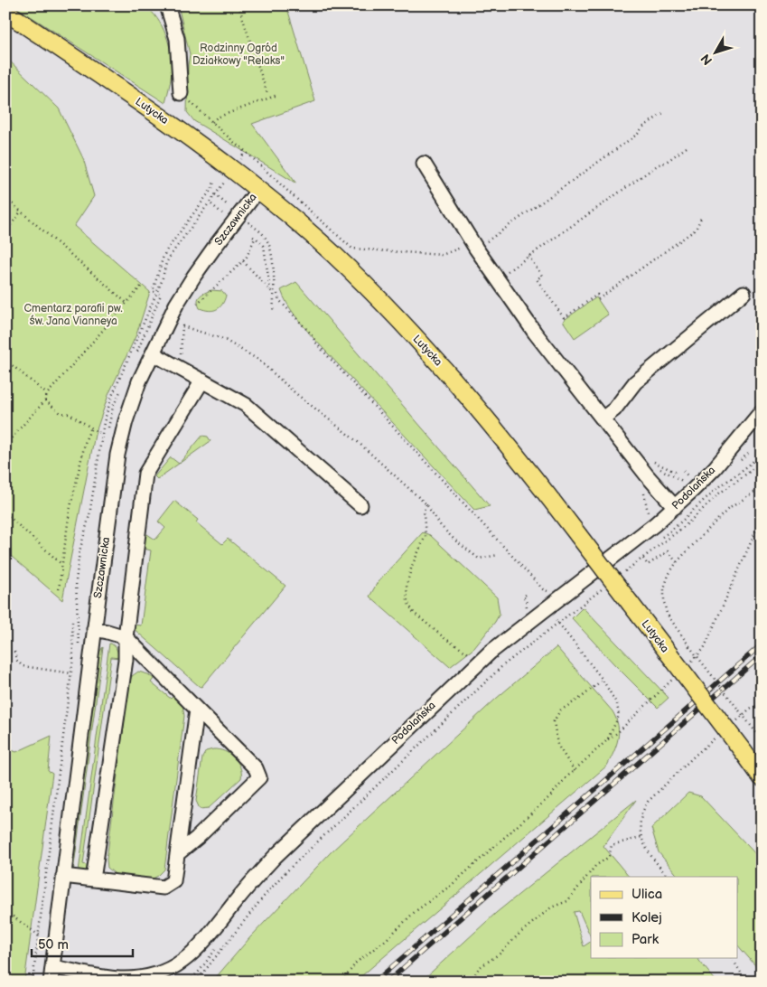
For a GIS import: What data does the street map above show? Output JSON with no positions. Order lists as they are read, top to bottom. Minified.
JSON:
{"streets":{"main road":["Lutycka"],"street":["Szczawnicka","Podolańska"]},"crossings":[["Lutycka","Szczawnicka"],["Szczawnicka","Podolańska"]],"parks":["Rodzinny Ogród Działkowy \"Relaks\"","Cmentarz parafii pw. św. Jana Vianneya"],"legend":["Ulica","Kolej","Park"],"scale_bar":"50 m","north":"bottom left"}
